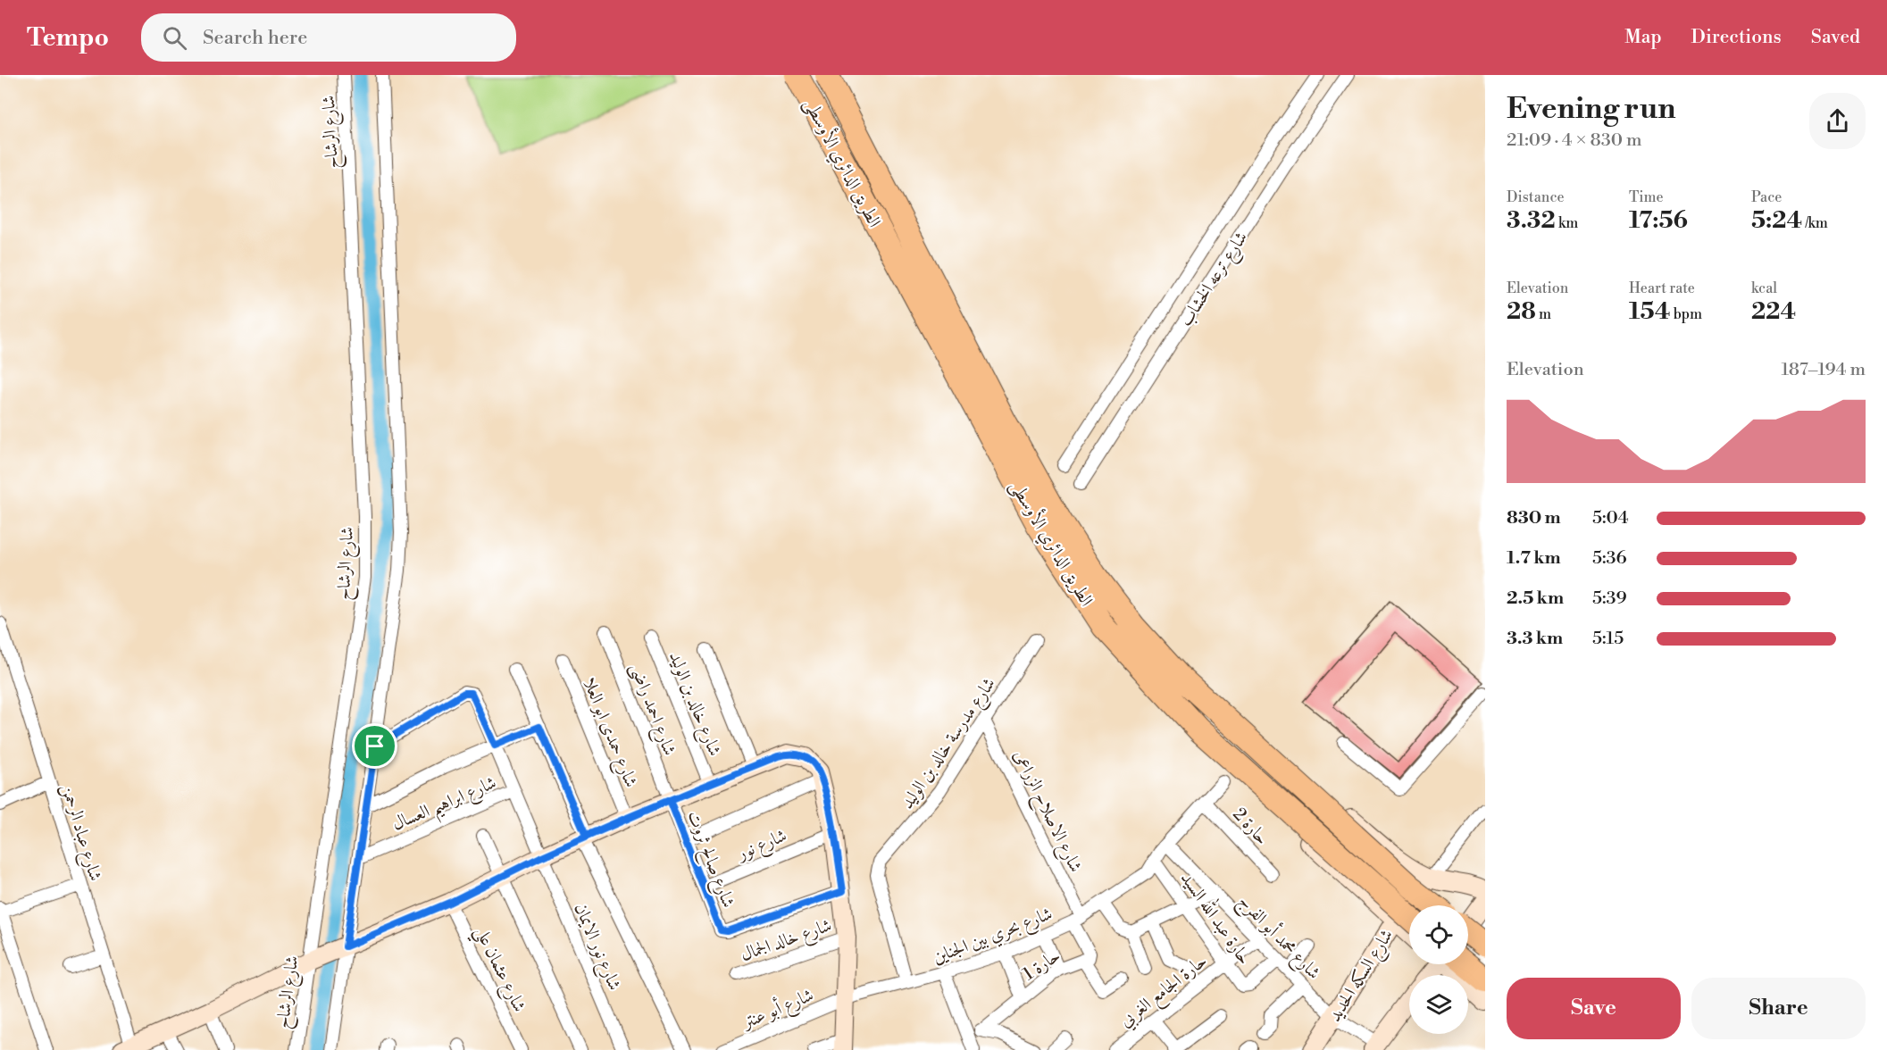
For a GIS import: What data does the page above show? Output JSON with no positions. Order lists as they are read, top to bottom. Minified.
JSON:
{"streets":{"highway":["الطريق الدائري الأوسطى"],"street":["شارع الرشاح","شارع ترعه الخشاب","شارع خالد بن الوليد","شارع احمد راضى","شارع حمدى ابو العلا","شارع مدرسة خالد بن الوليد","شارع ابراهيم العسال","شارع الاصلاح الزراعى","حارة 2","شارع عباد الرحمن","شارع نور","شارع صالح ثروت","حارة عبد الله السيد","شارع بحري بين الجناين","شارع محمد أبو الفرج","شارع خالد الجمال","شارع نور الايمان","حارة 1","شارع عثمان علي","شارع السكه الحديد","حارة الجامع الغربي","شارع أبو عنتر"]},"crossings":[["شارع احمد راضى","شارع صالح ثروت"],["شارع مدرسة خالد بن الوليد","شارع الاصلاح الزراعى"],["شارع مدرسة خالد بن الوليد","شارع بحري بين الجناين"],["شارع ابراهيم العسال","شارع نور الايمان"],["شارع الاصلاح الزراعى","شارع بحري بين الجناين"],["شارع الاصلاح الزراعى","حارة 1"],["حارة 2","شارع بحري بين الجناين"],["شارع نور","شارع صالح ثروت"],["حارة عبد الله السيد","شارع بحري بين الجناين"],["حارة عبد الله السيد","شارع محمد أبو الفرج"],["حارة عبد الله السيد","حارة الجامع الغربي"],["شارع بحري بين الجناين","شارع محمد أبو الفرج"],["شارع بحري بين الجناين","حارة 1"],["شارع بحري بين الجناين","شارع أبو عنتر"],["شارع محمد أبو الفرج","شارع السكه الحديد"],["شارع محمد أبو الفرج","حارة الجامع الغربي"]],"page":{"header":"Tempo","search":"Search here","nav":["Map","Directions","Saved"],"heading":["Evening run","21:09 · 4 × 830 m"],"stats":[["Distance","3.32 km"],["Time","17:56"],["Pace","5:24 /km"],["Elevation","28 m"],["Heart rate","154 bpm"],["kcal","224"]],"chart":["Elevation","187–194 m"],"list":[{"name":"830 m","note":"5:04"},{"name":"1.7 km","note":"5:36"},{"name":"2.5 km","note":"5:39"},{"name":"3.3 km","note":"5:15"}],"buttons":["Save","Share"]}}
